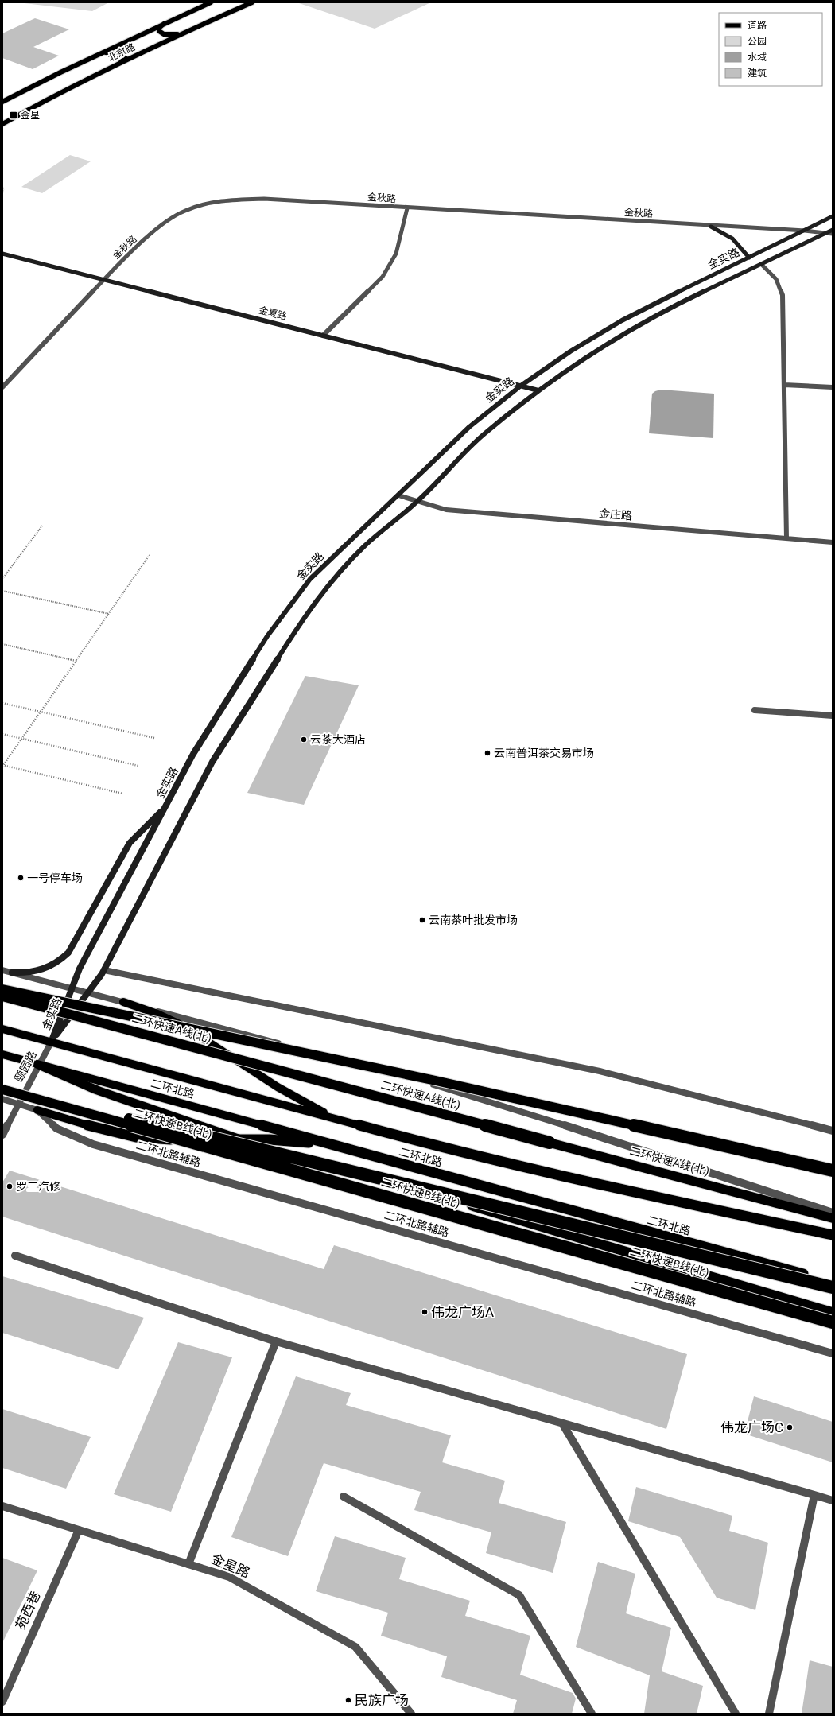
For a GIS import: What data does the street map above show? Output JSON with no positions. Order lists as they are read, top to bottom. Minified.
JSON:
{"streets":{"highway":["二环快速A线(北)","二环快速B线(北)"],"main road":["北京路","二环北路"],"street":["金秋路","金实路","金夏路","金庄路","颐园路","二环北路辅路","金星路","苑西巷"]},"crossings":[["金秋路","金实路"],["金秋路","金夏路"],["金实路","金夏路"],["金实路","金庄路"],["金实路","颐园路"],["金实路","二环北路"],["颐园路","二环北路"],["颐园路","二环北路辅路"],["金星路","苑西巷"]],"places":{"transit":["金星"],"other":["云茶大酒店","云南普洱茶交易市场","一号停车场","云南茶叶批发市场","罗三汽修","伟龙广场A","伟龙广场C","民族广场"]},"legend":["道路","公园","水域","建筑"]}
